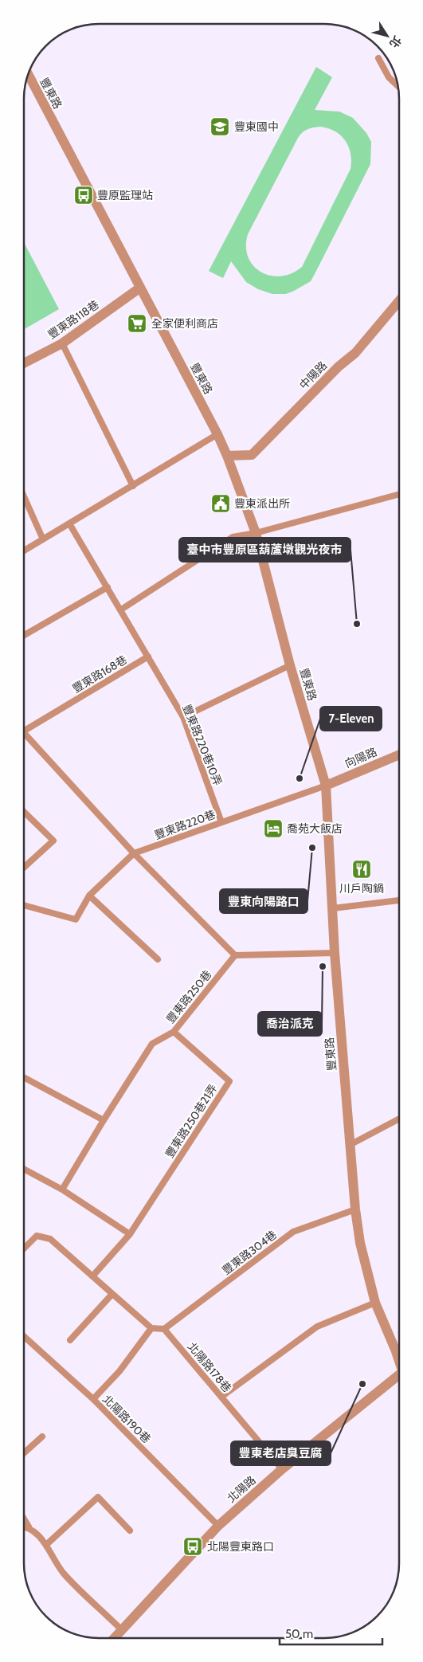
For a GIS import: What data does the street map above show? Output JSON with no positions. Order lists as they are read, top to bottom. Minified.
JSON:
{"streets":{"street":["豐東路","豐東路118巷","中陽路","向陽路","北陽路"],"lane":["豐東路168巷","豐東路220巷10弄","豐東路220巷","豐東路250巷","豐東路250巷21弄","豐東路304巷","北陽路178巷","北陽路190巷"]},"crossings":[["豐東路","豐東路118巷"],["豐東路","中陽路"],["豐東路","向陽路"],["豐東路","豐東路220巷"],["豐東路","豐東路304巷"],["豐東路168巷","豐東路220巷10弄"],["豐東路220巷10弄","豐東路220巷"],["向陽路","豐東路220巷"],["豐東路250巷","豐東路250巷21弄"],["豐東路304巷","北陽路178巷"],["北陽路178巷","北陽路"],["北陽路190巷","北陽路"]],"places":{"school or university":["豐東國中"],"bus stop":["豐原監理站","北陽豐東路口"],"supermarket":["全家便利商店"],"public building":["豐東派出所"],"other":["臺中市豐原區葫蘆墩觀光夜市","7-Eleven","豐東向陽路口","喬治派克","豐東老店臭豆腐"],"hotel":["喬苑大飯店"],"restaurant":["川戶陶鍋"]},"scale_bar":"50 m","north":"bottom right"}
